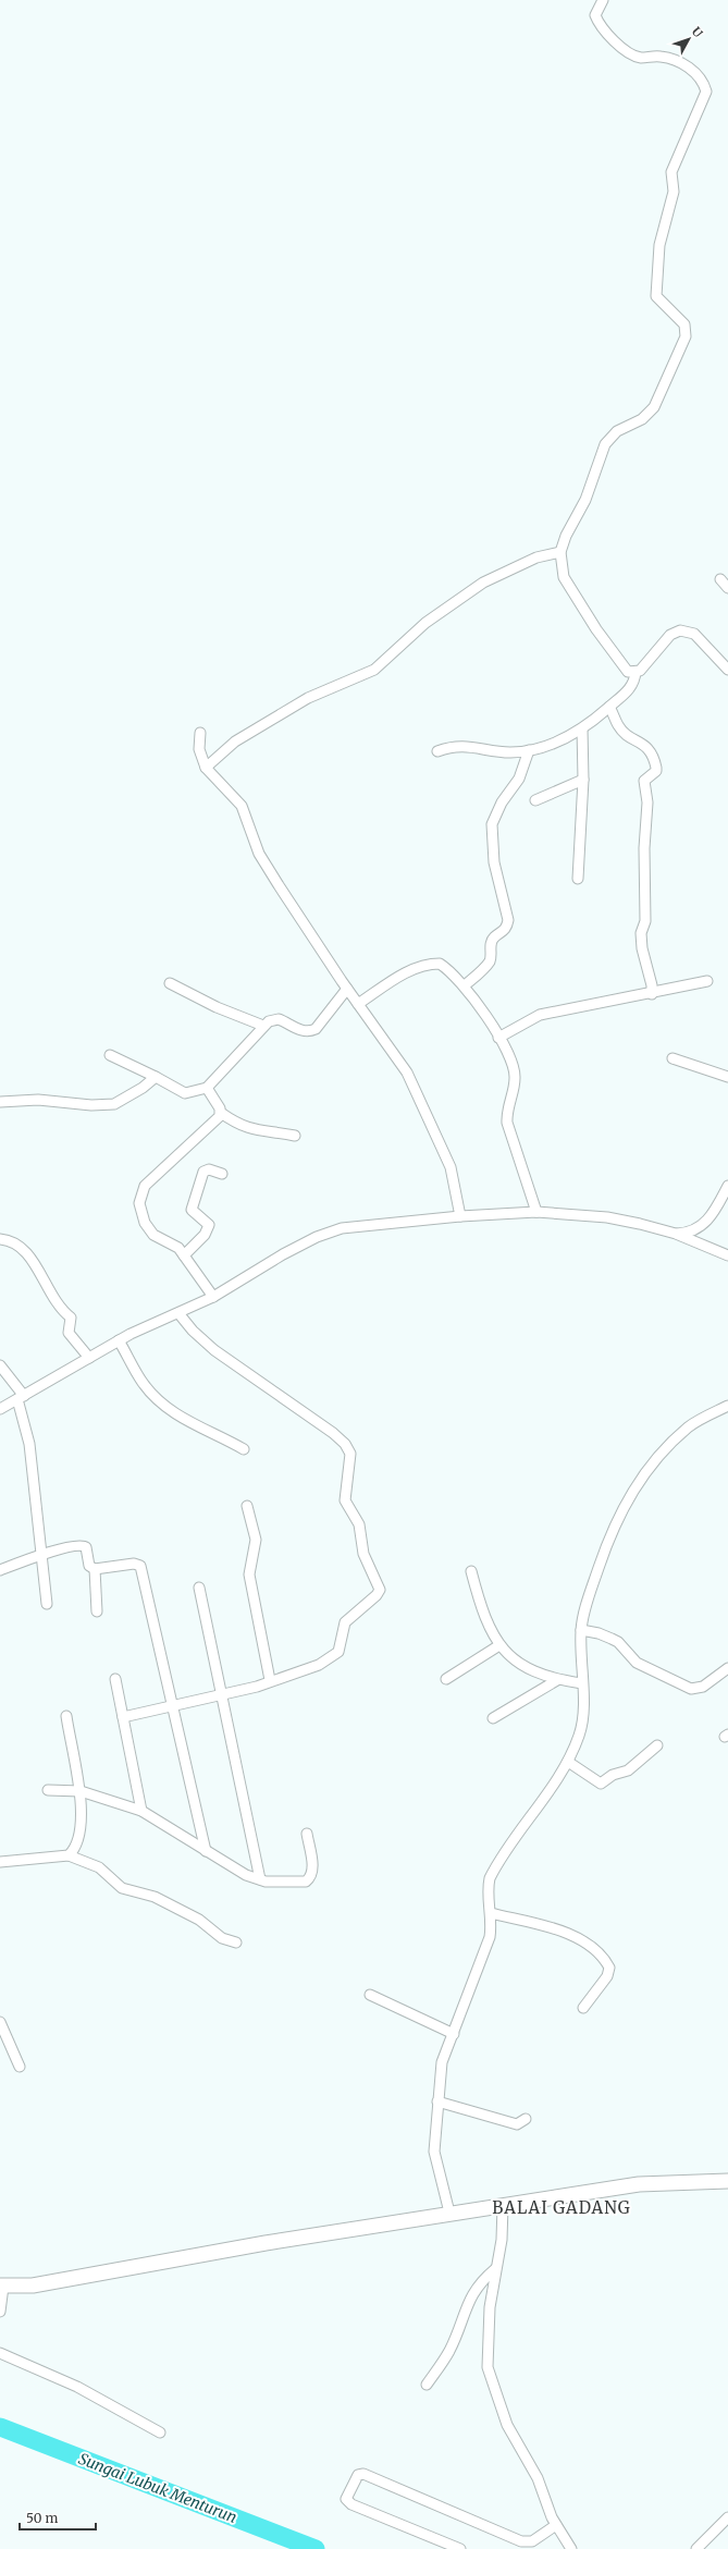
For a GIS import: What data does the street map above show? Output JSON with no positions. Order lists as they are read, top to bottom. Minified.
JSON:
{"districts":["BALAI GADANG"],"water":["Sungai Lubuk Menturun"],"scale_bar":"50 m","north":"top right"}
